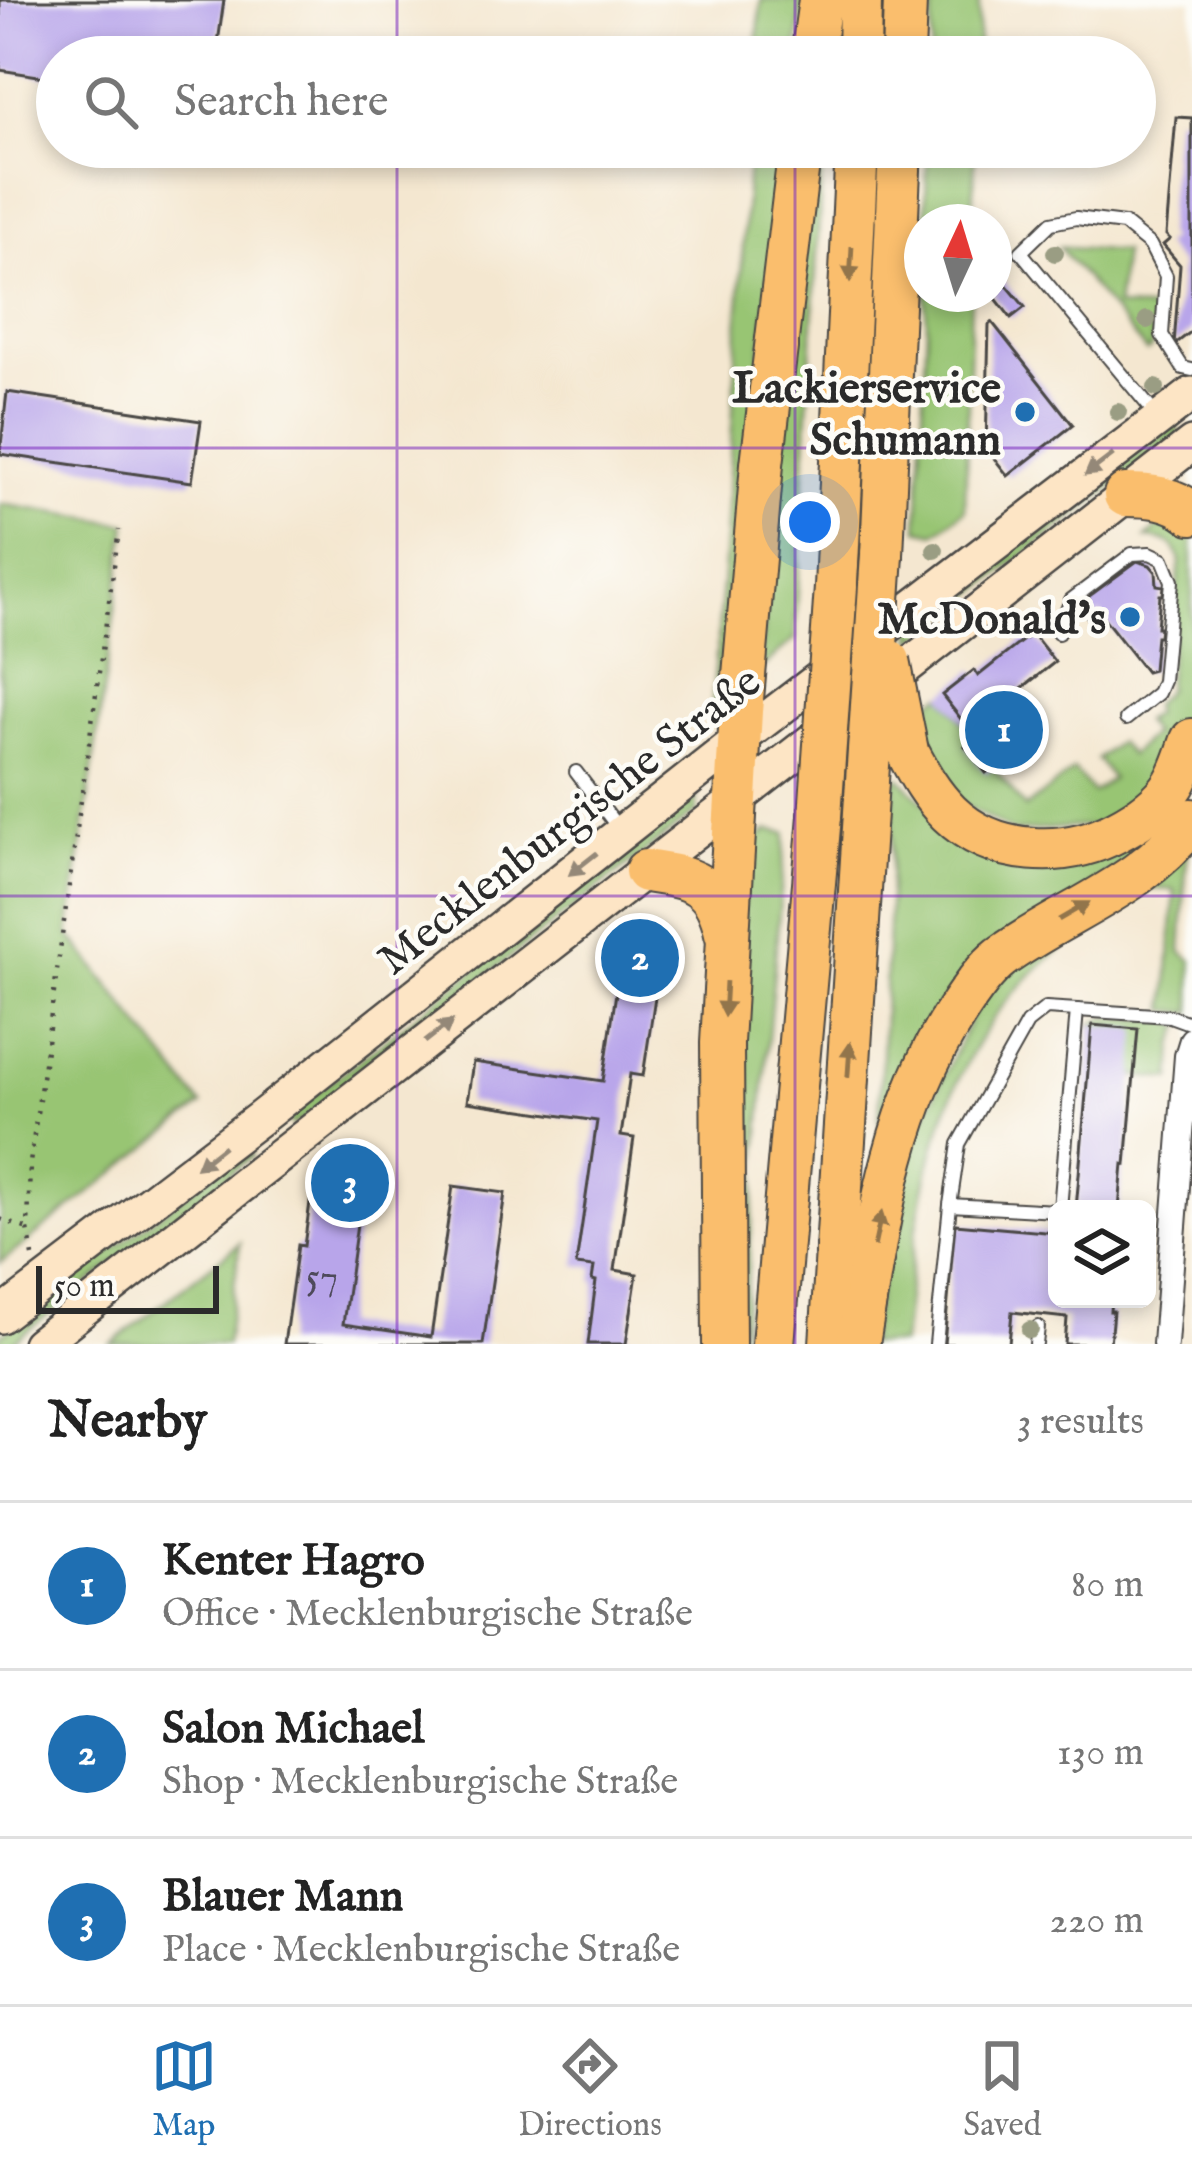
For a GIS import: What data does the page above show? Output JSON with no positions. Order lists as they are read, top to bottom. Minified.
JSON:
{"streets":{"main road":["Mecklenburgische Straße"]},"places":["Lackierservice Schumann","McDonald's"],"house_numbers":["57"],"scale_bar":"50 m","north":"top","page":{"search":"Search here","pins":["1","2","3"],"scale":"50 m","heading":["Nearby","3 results"],"list":[{"mark":"1","name":"Kenter Hagro","note":"Office · Mecklenburgische Straße","value":"80 m"},{"mark":"2","name":"Salon Michael","note":"Shop · Mecklenburgische Straße","value":"130 m"},{"mark":"3","name":"Blauer Mann","note":"Place · Mecklenburgische Straße","value":"220 m"}],"nav":["Map","Directions","Saved"]}}
